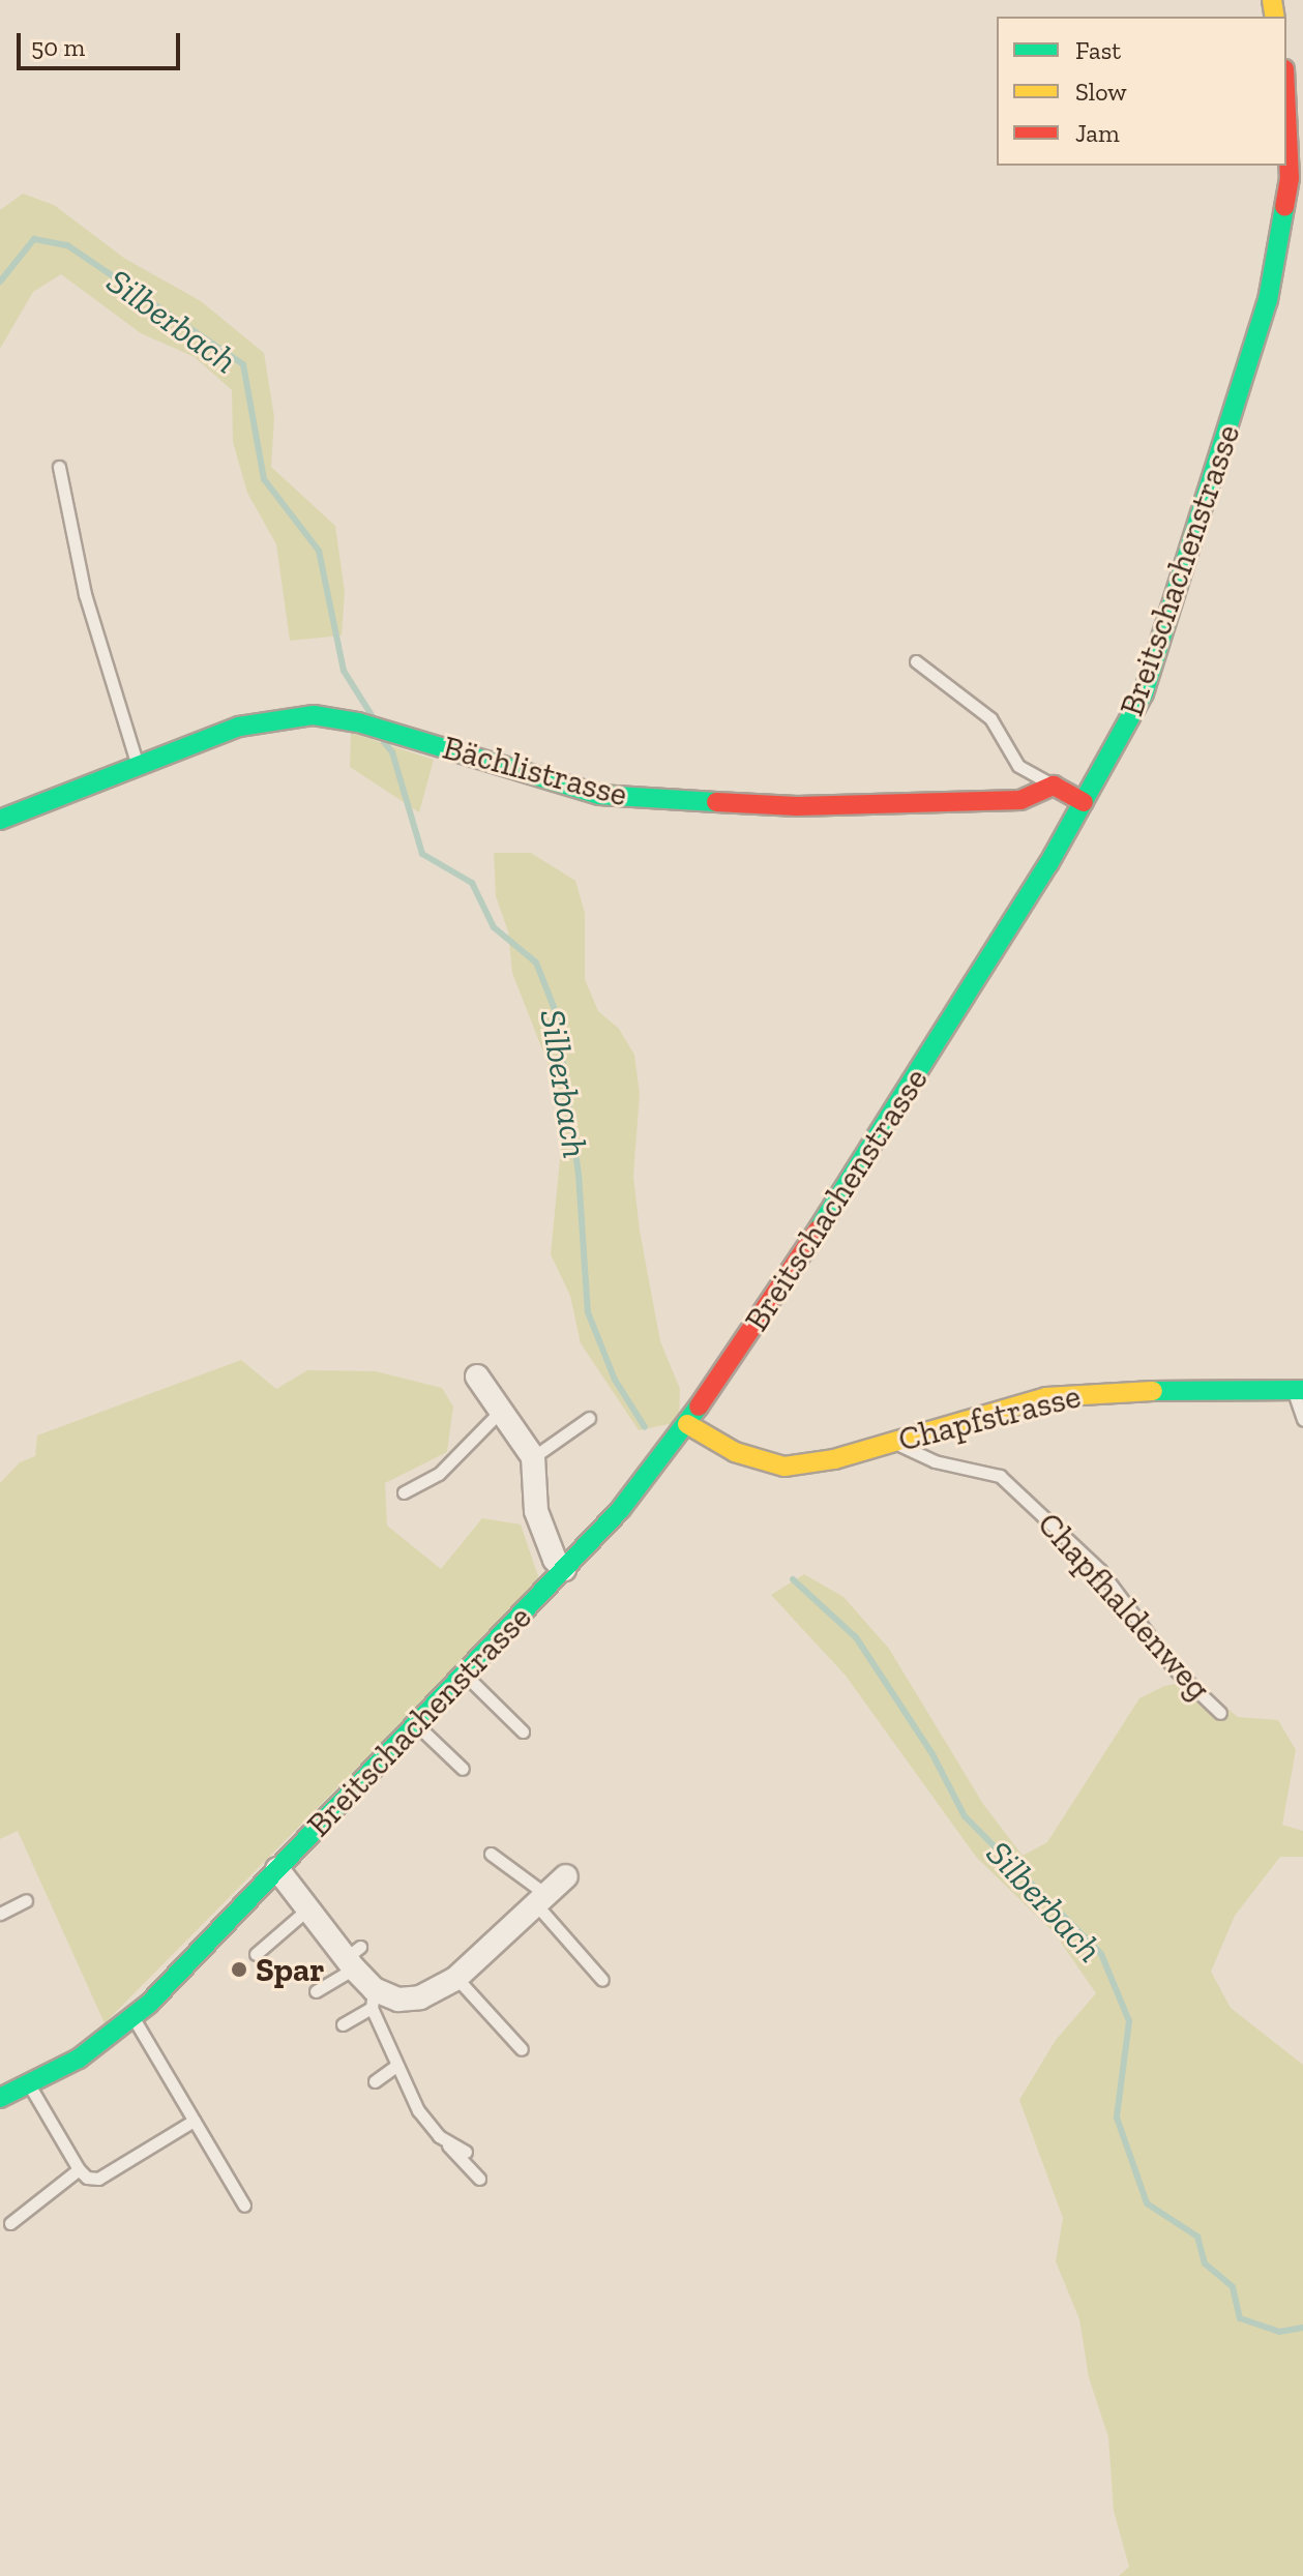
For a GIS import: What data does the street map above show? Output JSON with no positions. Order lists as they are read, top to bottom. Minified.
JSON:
{"streets":{"street":["Breitschachenstrasse","Bächlistrasse","Chapfstrasse"],"lane":["Chapfhaldenweg"]},"crossings":[["Breitschachenstrasse","Chapfstrasse"],["Chapfstrasse","Chapfhaldenweg"]],"water":["Silberbach"],"places":["Spar"],"legend":["Fast","Slow","Jam"],"scale_bar":"50 m"}
